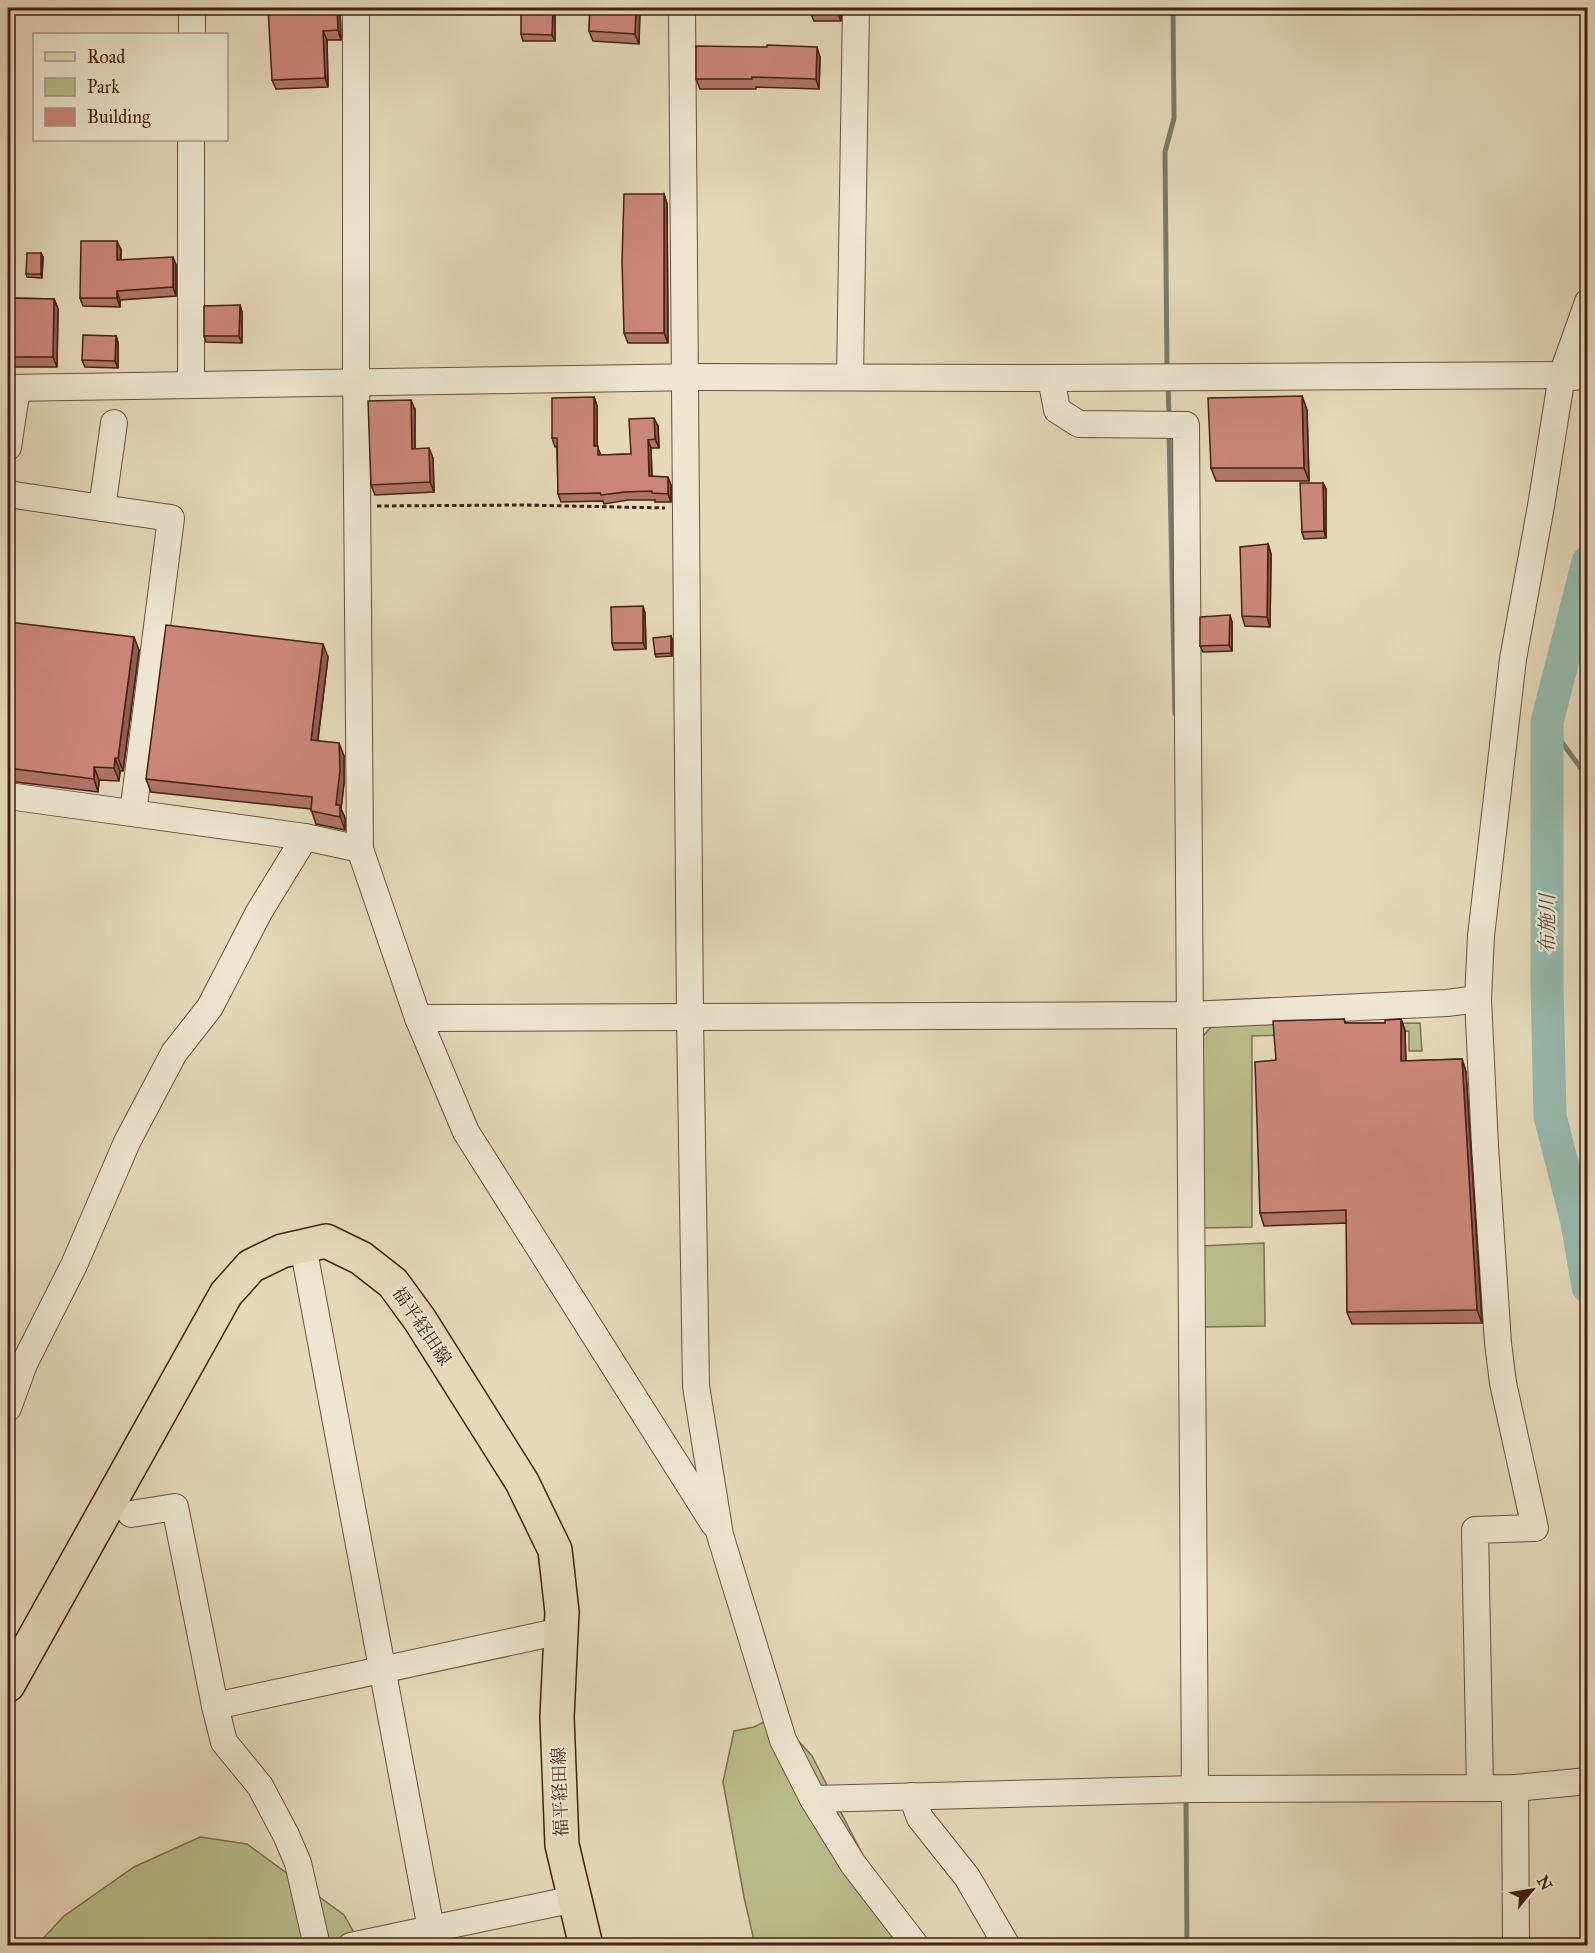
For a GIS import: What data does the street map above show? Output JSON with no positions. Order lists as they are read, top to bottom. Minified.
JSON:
{"streets":{"main road":["福平経田線"]},"water":["布施川"],"legend":["Road","Park","Building"],"north":"top right"}
